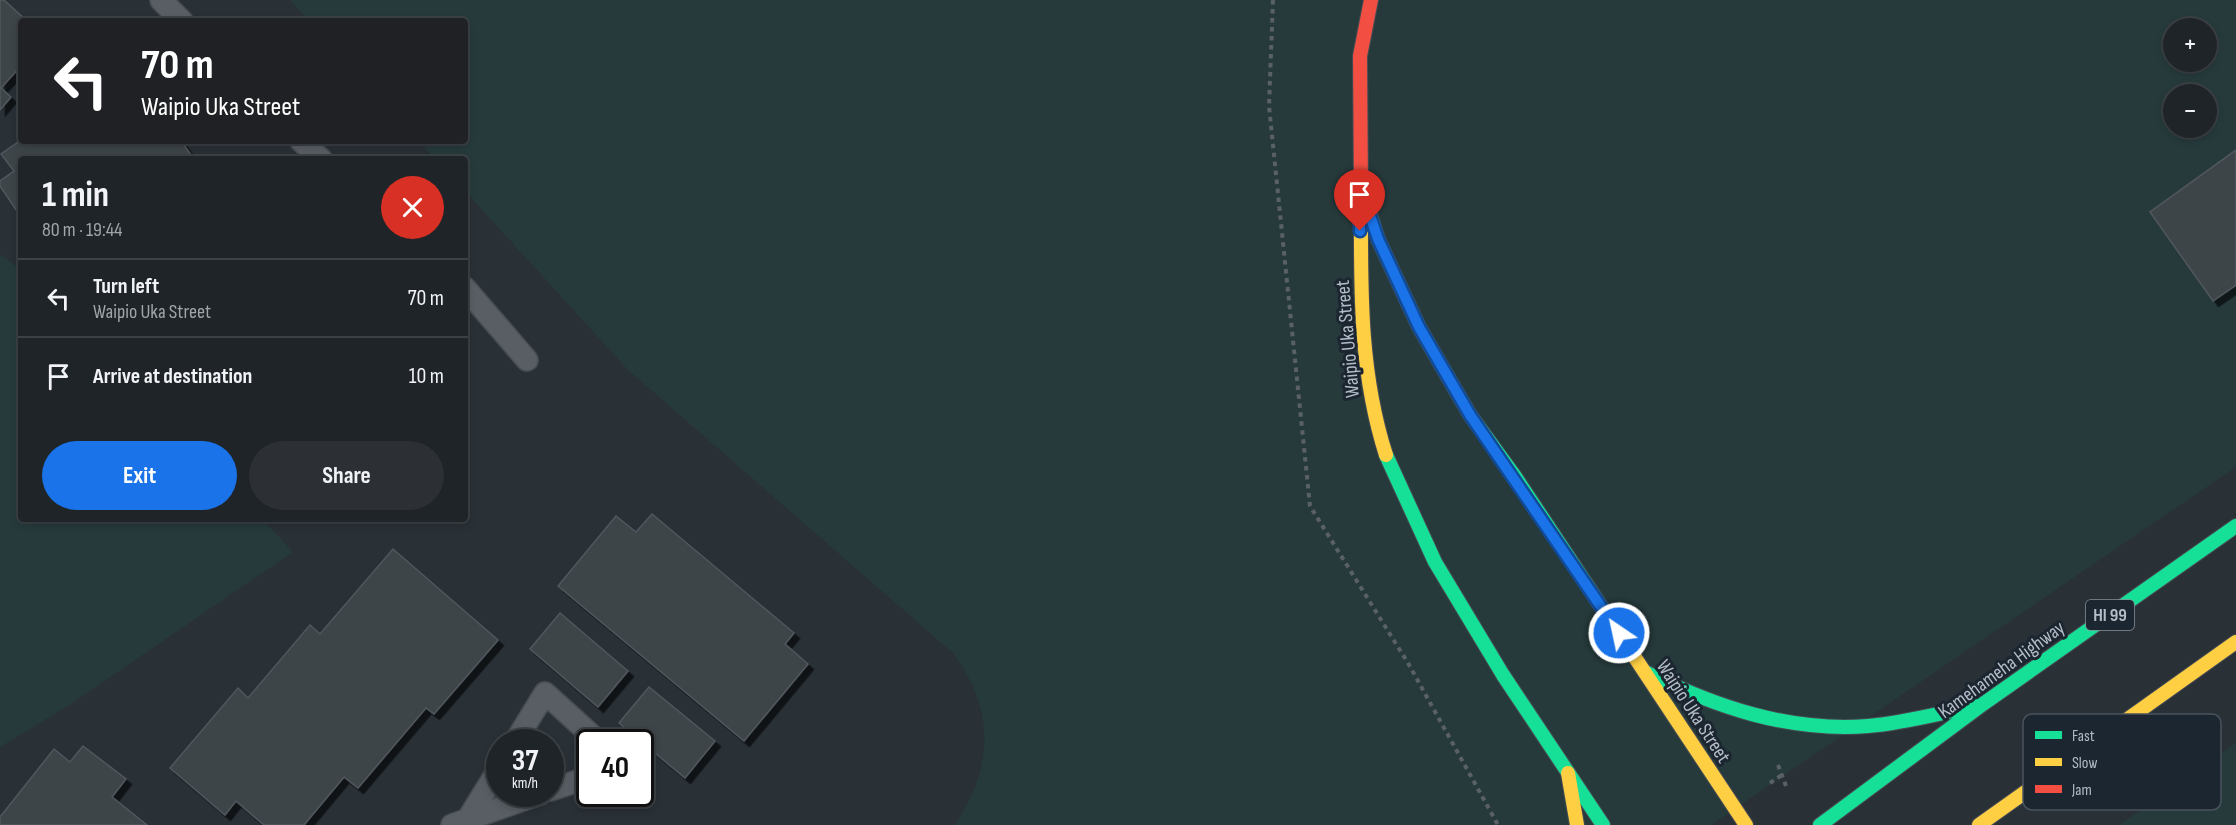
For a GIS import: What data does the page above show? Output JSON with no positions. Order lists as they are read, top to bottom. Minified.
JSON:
{"streets":{"street":["Waipio Uka Street","HI 99","Kamehameha Highway"]},"legend":["Fast","Slow","Jam"],"page":{"map_buttons":["+","−"],"turn":["70 m","Waipio Uka Street"],"heading":["1 min","80 m · 19:44"],"list":[{"name":"Turn left","note":"Waipio Uka Street","value":"70 m"},{"name":"Arrive at destination","value":"10 m"}],"buttons":["Exit","Share"],"speed":"37 km/h","limit":"40"}}
